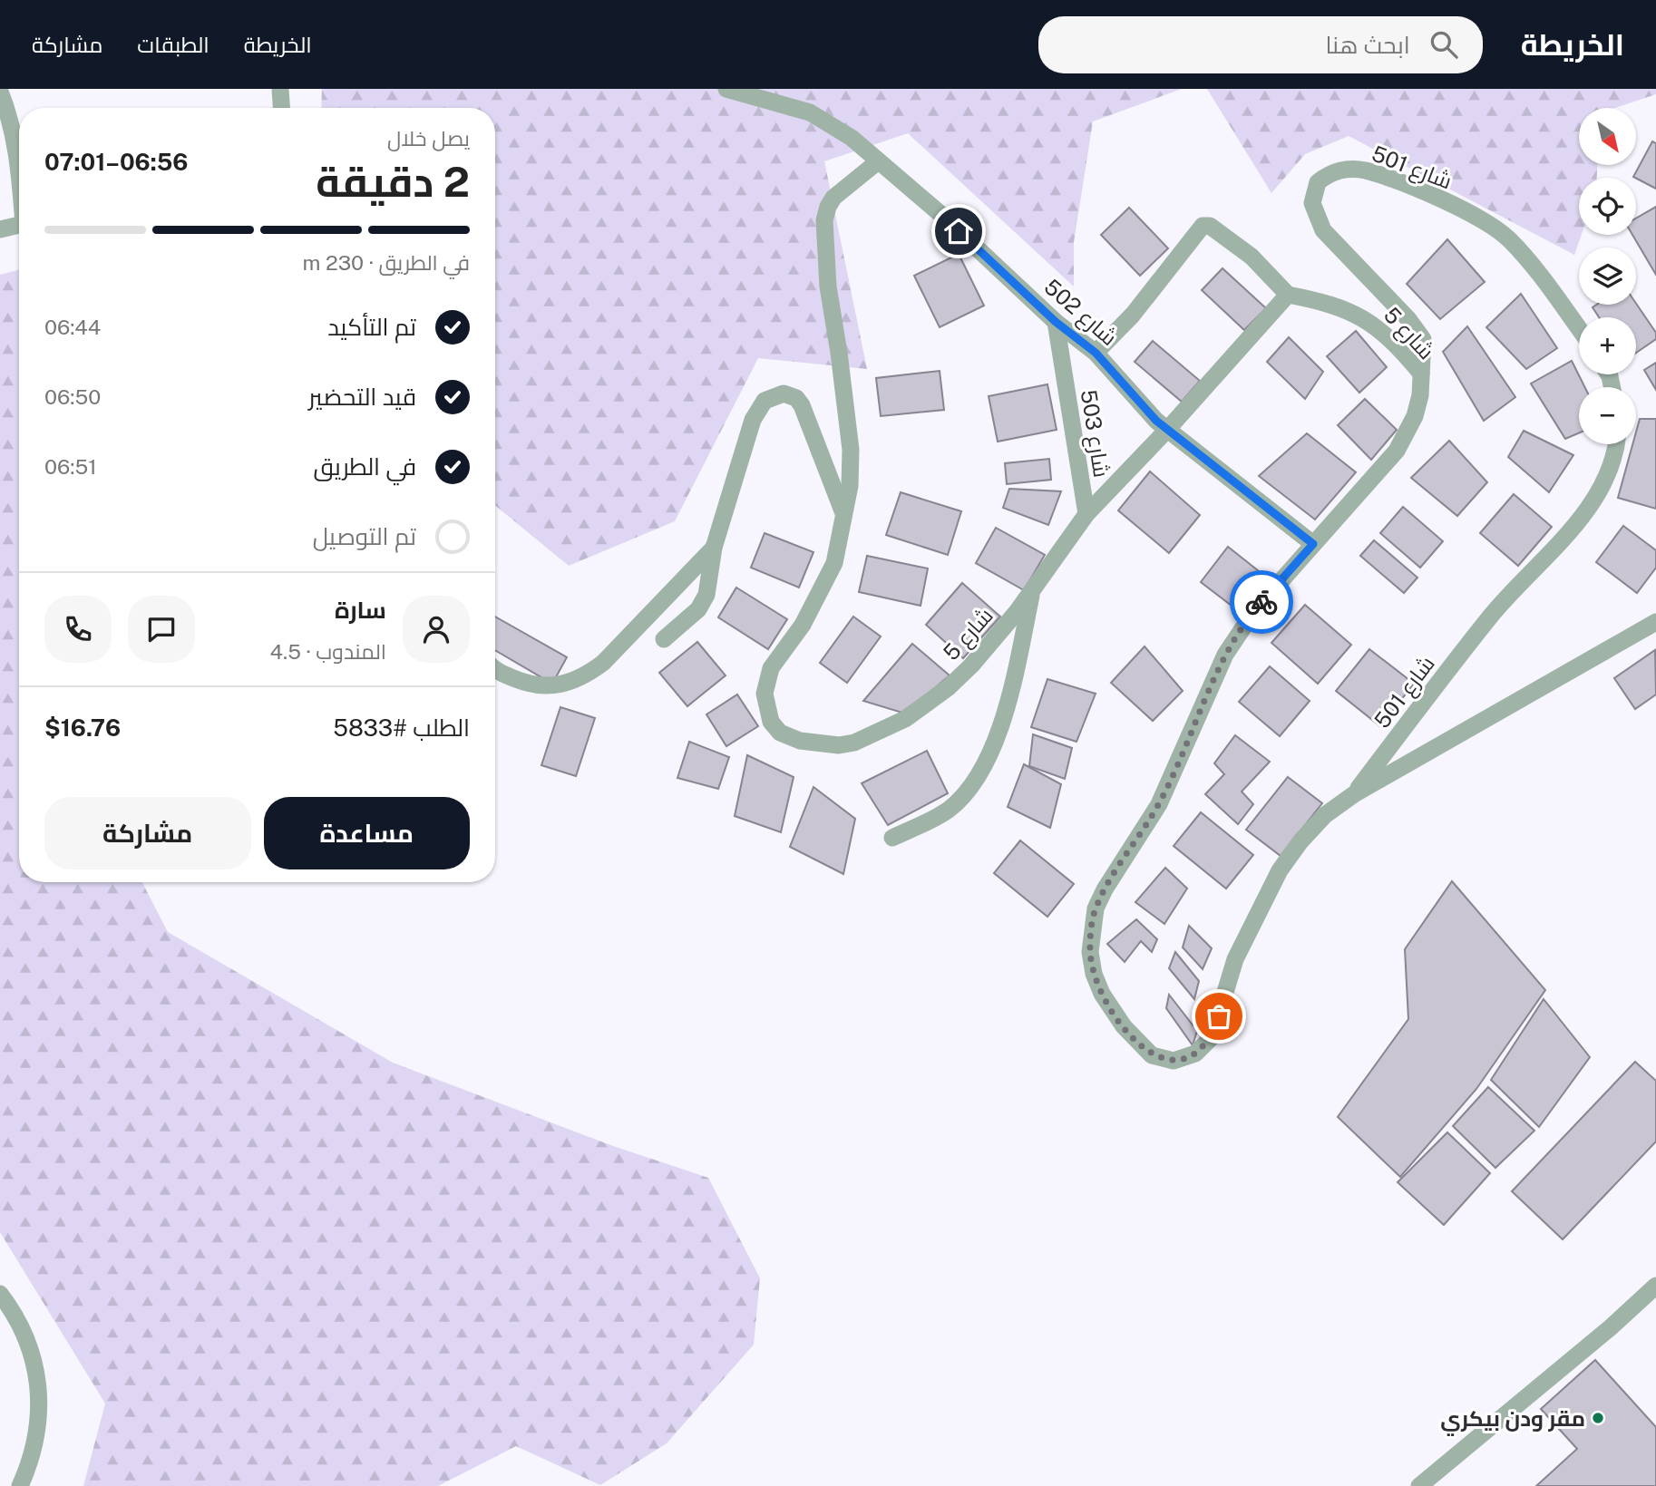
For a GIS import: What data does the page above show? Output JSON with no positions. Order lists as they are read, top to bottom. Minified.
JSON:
{"streets":{"street":["شارع 501","شارع 502","شارع 5","شارع 503"]},"crossings":[["شارع 501","شارع 5"],["شارع 502","شارع 5"],["شارع 502","شارع 503"],["شارع 5","شارع 503"]],"places":["مقر ودن بيكري"],"north":"bottom right","page":{"header":"الخريطة","search":"ابحث هنا","nav":["الخريطة","الطبقات","مشاركة"],"map_buttons":["+","−"],"heading":["2 دقيقة","يصل خلال","06:56–07:01"],"panel":["سارة","المندوب · 4.5","الطلب #5833","$16.76"],"bar":"في الطريق · 230 m","list":[["تم التأكيد","06:44"],["قيد التحضير","06:50"],["في الطريق","06:51"],"تم التوصيل"],"buttons":["مساعدة","مشاركة"]}}
